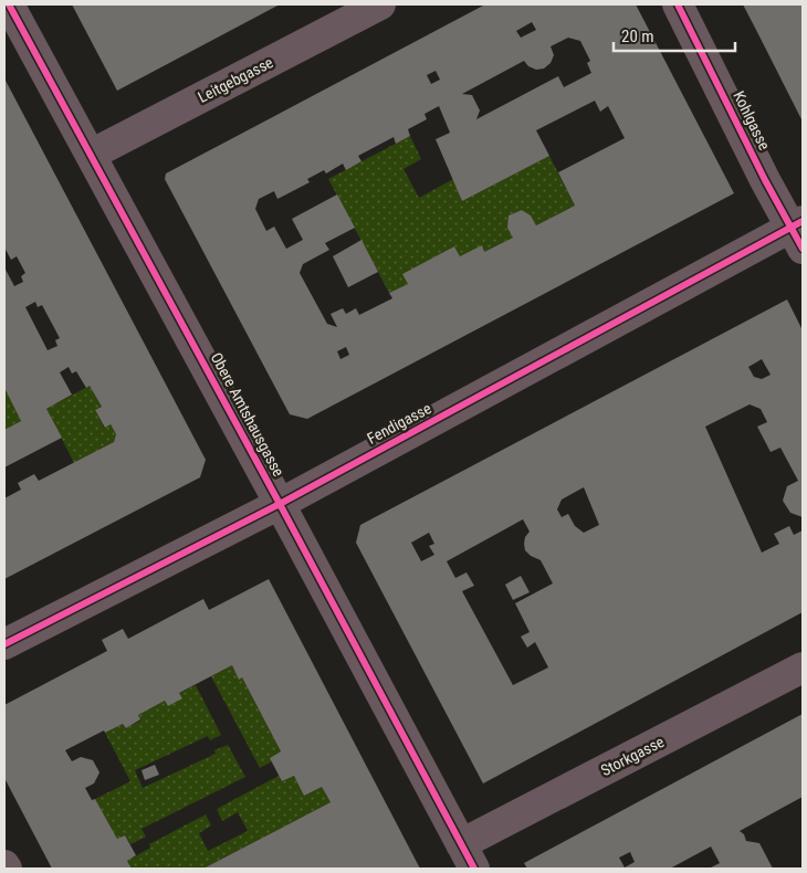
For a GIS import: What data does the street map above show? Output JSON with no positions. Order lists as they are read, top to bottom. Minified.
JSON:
{"streets":{"street":["Leitgebgasse","Kohlgasse","Obere Amtshausgasse","Fendigasse","Storkgasse"]},"crossings":[["Leitgebgasse","Obere Amtshausgasse"],["Kohlgasse","Fendigasse"],["Obere Amtshausgasse","Fendigasse"],["Obere Amtshausgasse","Storkgasse"]],"scale_bar":"20 m"}
